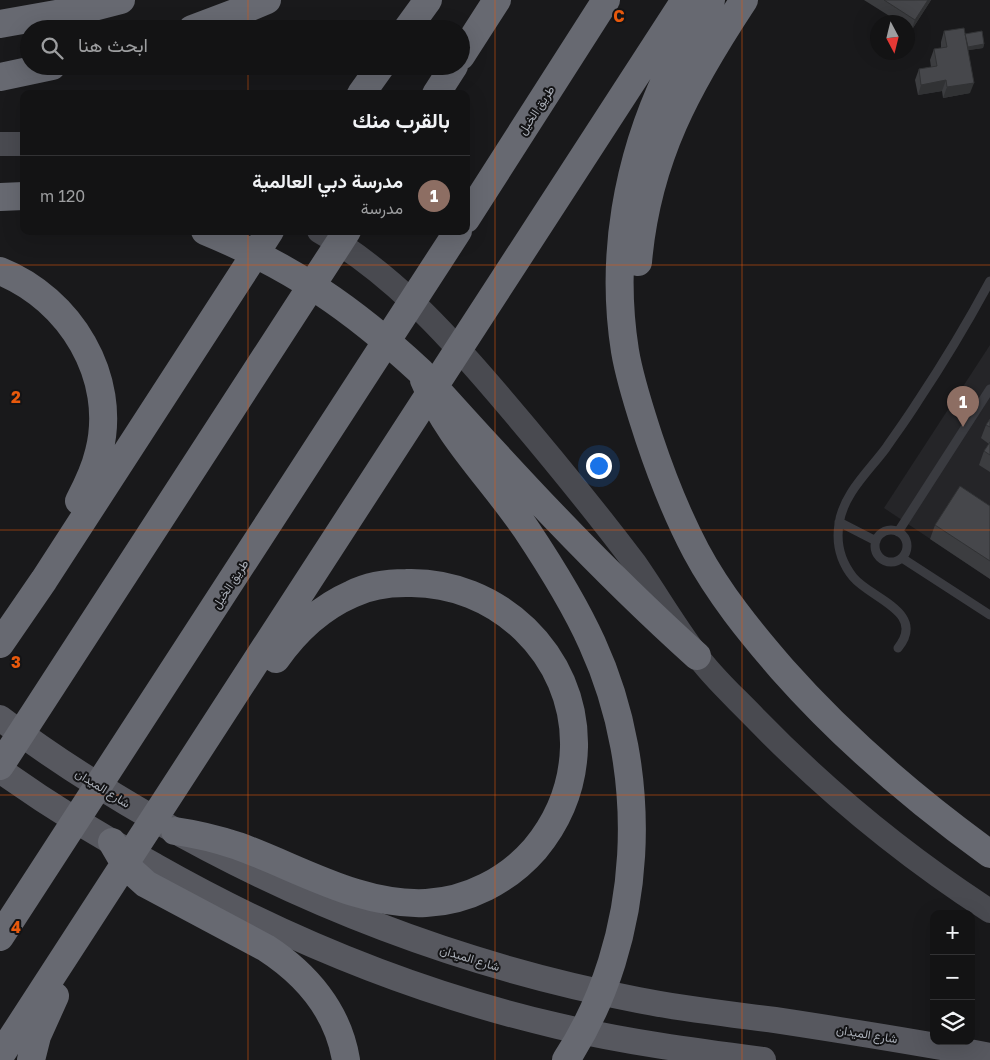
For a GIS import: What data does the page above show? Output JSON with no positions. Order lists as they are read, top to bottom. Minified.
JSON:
{"streets":{"highway":["طريق الخيل"],"main road":["شارع الميدان"]},"north":"bottom","page":{"search":"ابحث هنا","heading":"بالقرب منك","list":[{"mark":"1","name":"مدرسة دبي العالمية","note":"مدرسة","value":"120 m"}],"pins":"1","map_buttons":["+","−"]},"grid":{"columns":["C"],"rows":["2","3","4"]}}
